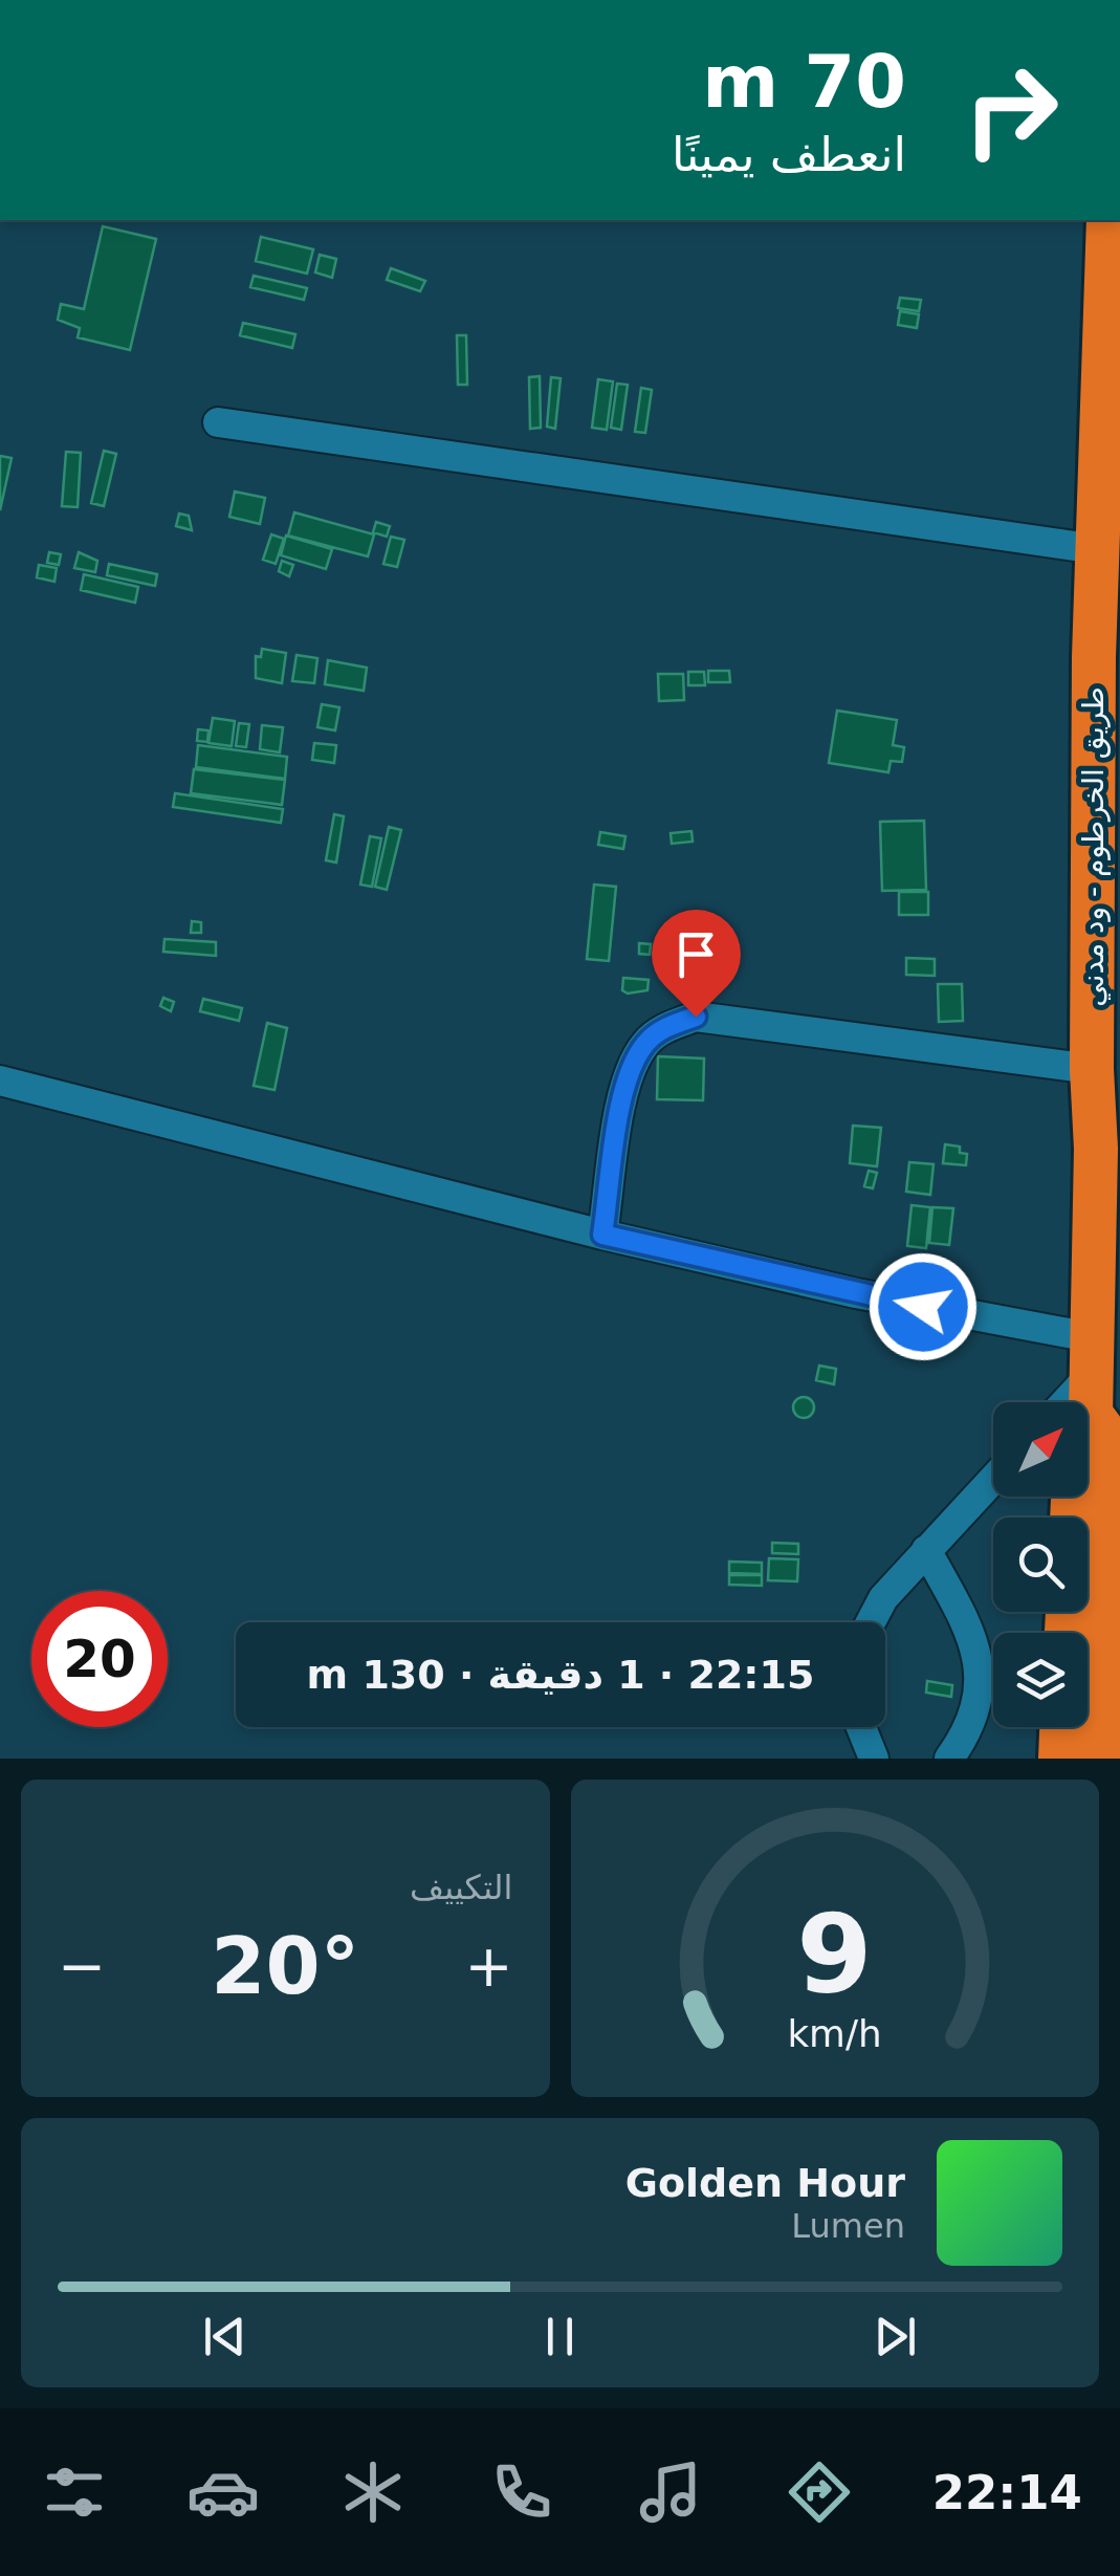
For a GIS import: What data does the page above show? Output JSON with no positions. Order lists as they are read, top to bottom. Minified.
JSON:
{"streets":{"highway":["طريق الخرطوم - ود مدني"]},"north":"top right","page":{"turn":["70 m","انعطف يمينًا"],"limit":"20","trip":"22:15 · 1 دقيقة · 130 m","tile":"التكييف","heat":["−","20°","+"],"song":["Golden Hour","Lumen"],"tabs":"22:14","gauge":["9","km/h"]}}
